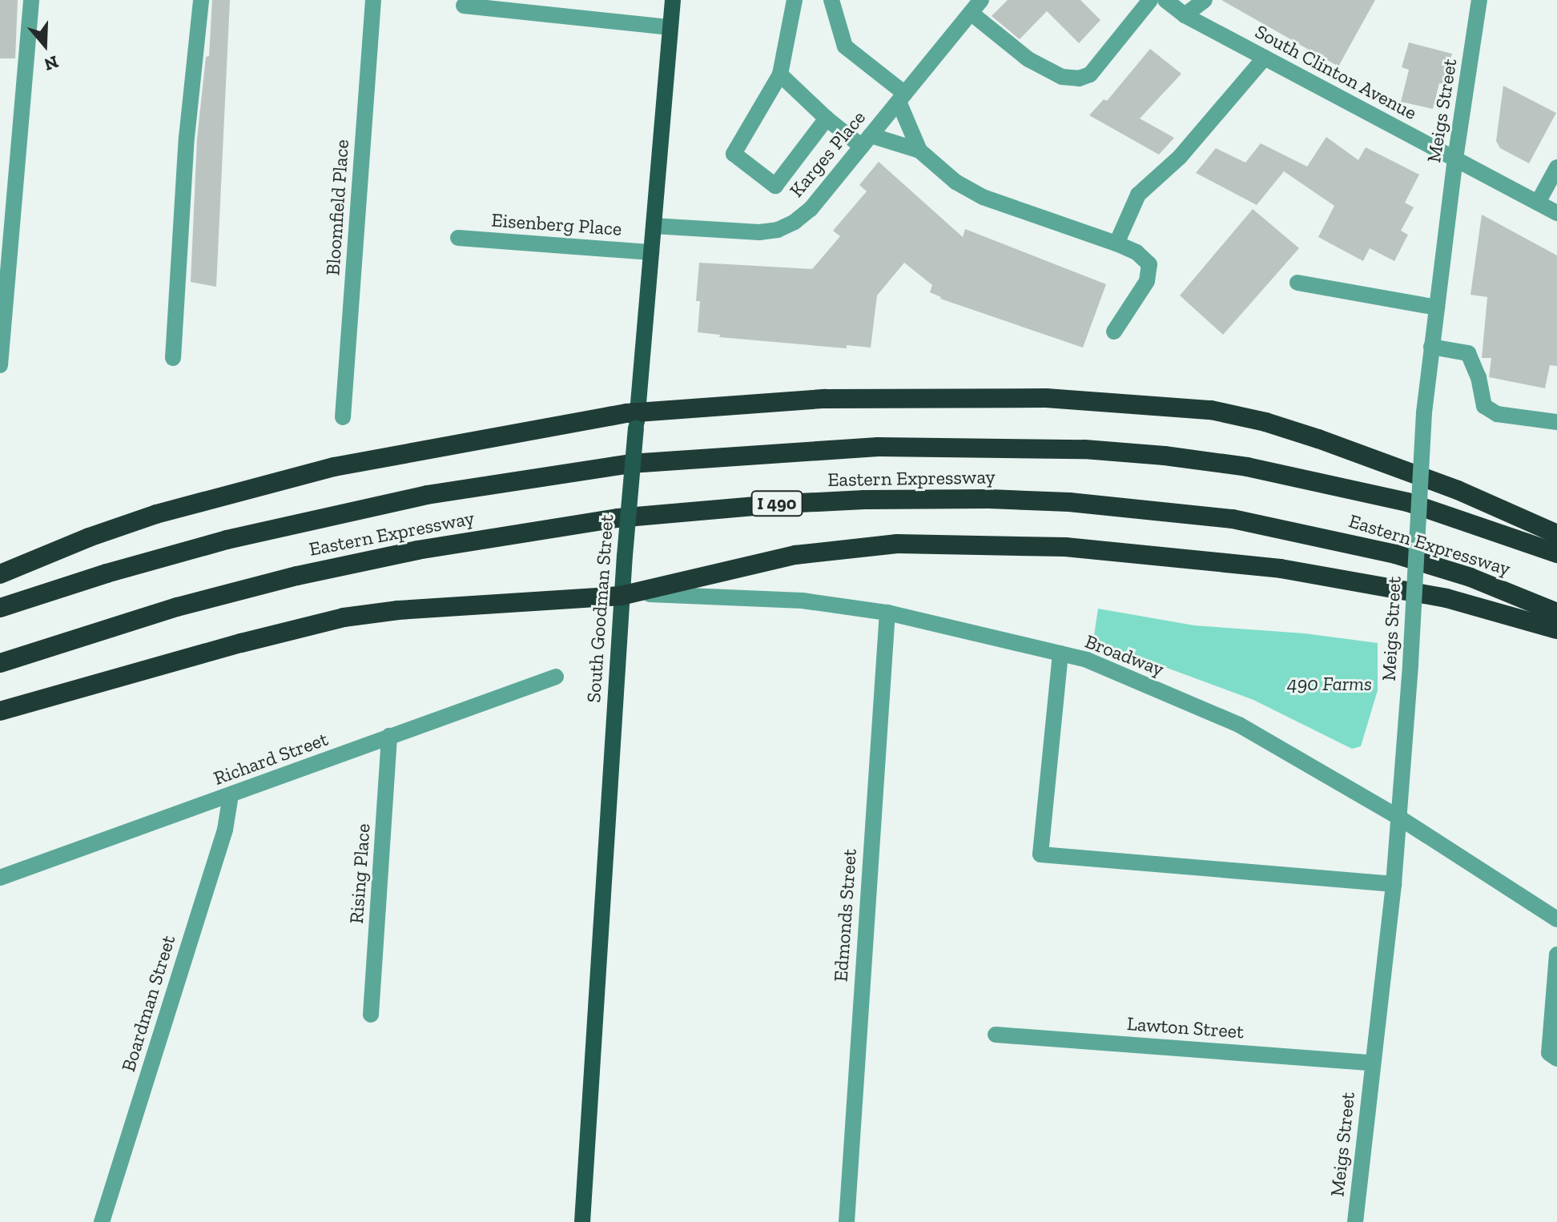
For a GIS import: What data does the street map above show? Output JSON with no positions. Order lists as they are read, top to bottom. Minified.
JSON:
{"streets":{"highway":["Eastern Expressway","I 490"],"main road":["South Goodman Street"],"street":["South Clinton Avenue","Meigs Street","Karges Place","Bloomfield Place","Eisenberg Place","Broadway","Richard Street","Rising Place","Edmonds Street","Boardman Street","Lawton Street"]},"crossings":[["South Clinton Avenue","Meigs Street"],["Meigs Street","Broadway"],["Meigs Street","Lawton Street"],["Karges Place","South Goodman Street"],["Eisenberg Place","South Goodman Street"],["South Goodman Street","Broadway"],["Broadway","Edmonds Street"],["Richard Street","Rising Place"],["Richard Street","Boardman Street"]],"parks":["490 Farms"],"north":"bottom"}
